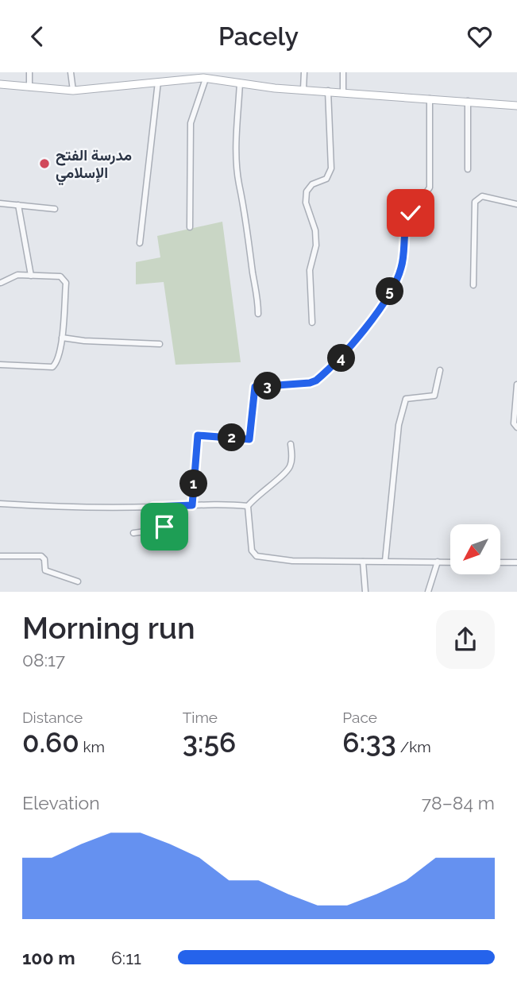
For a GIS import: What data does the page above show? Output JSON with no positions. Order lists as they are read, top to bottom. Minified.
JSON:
{"places":["مدرسة الفتح الإسلامي"],"north":"bottom left","page":{"header":"Pacely","pins":["5","4","3","2","1"],"heading":["Morning run","08:17"],"stats":[["Distance","0.60 km"],["Time","3:56"],["Pace","6:33 /km"]],"chart":["Elevation","78–84 m"],"list":[{"name":"100 m","note":"6:11"}]}}
